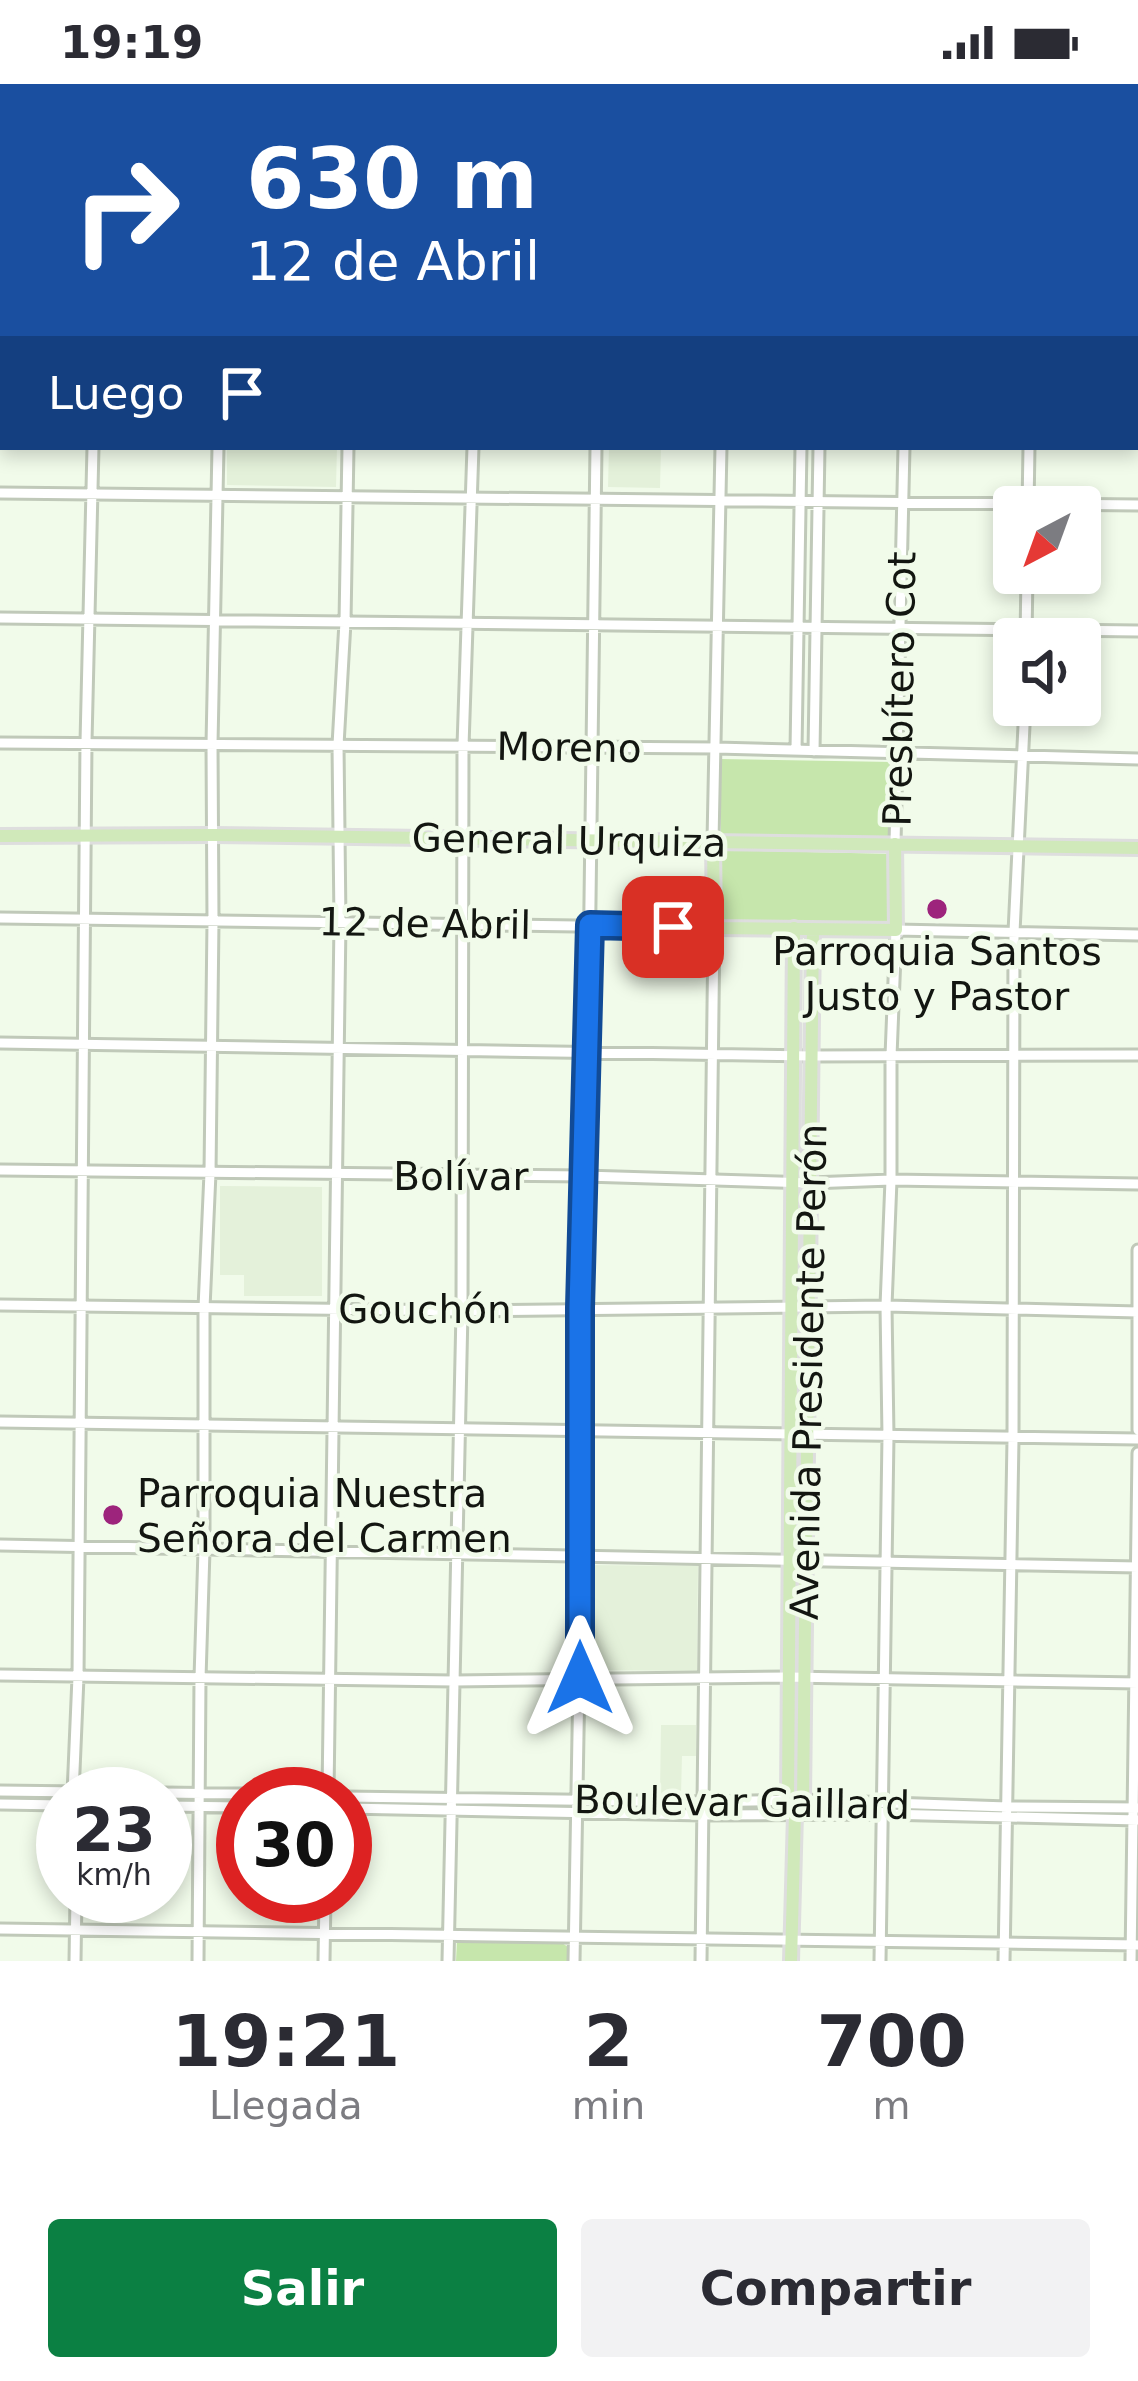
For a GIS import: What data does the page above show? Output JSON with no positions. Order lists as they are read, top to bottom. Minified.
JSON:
{"streets":{"main road":["Presbítero Cot","General Urquiza","12 de Abril","Avenida Presidente Perón"],"street":["Moreno","Bolívar","Gouchón","Boulevar Gaillard"]},"crossings":[["Presbítero Cot","Moreno"],["Presbítero Cot","General Urquiza"],["Presbítero Cot","12 de Abril"],["12 de Abril","Avenida Presidente Perón"],["Bolívar","Avenida Presidente Perón"],["Gouchón","Avenida Presidente Perón"],["Avenida Presidente Perón","Boulevar Gaillard"]],"places":["Parroquia Santos Justo y Pastor","Parroquia Nuestra Señora del Carmen"],"north":"bottom left","page":{"status":"19:19","turn":["630 m","12 de Abril"],"then":"Luego","speed":"23 km/h","limit":"30","eta":["19:21","Llegada","2","min","700","m"],"buttons":["Salir","Compartir"]}}
